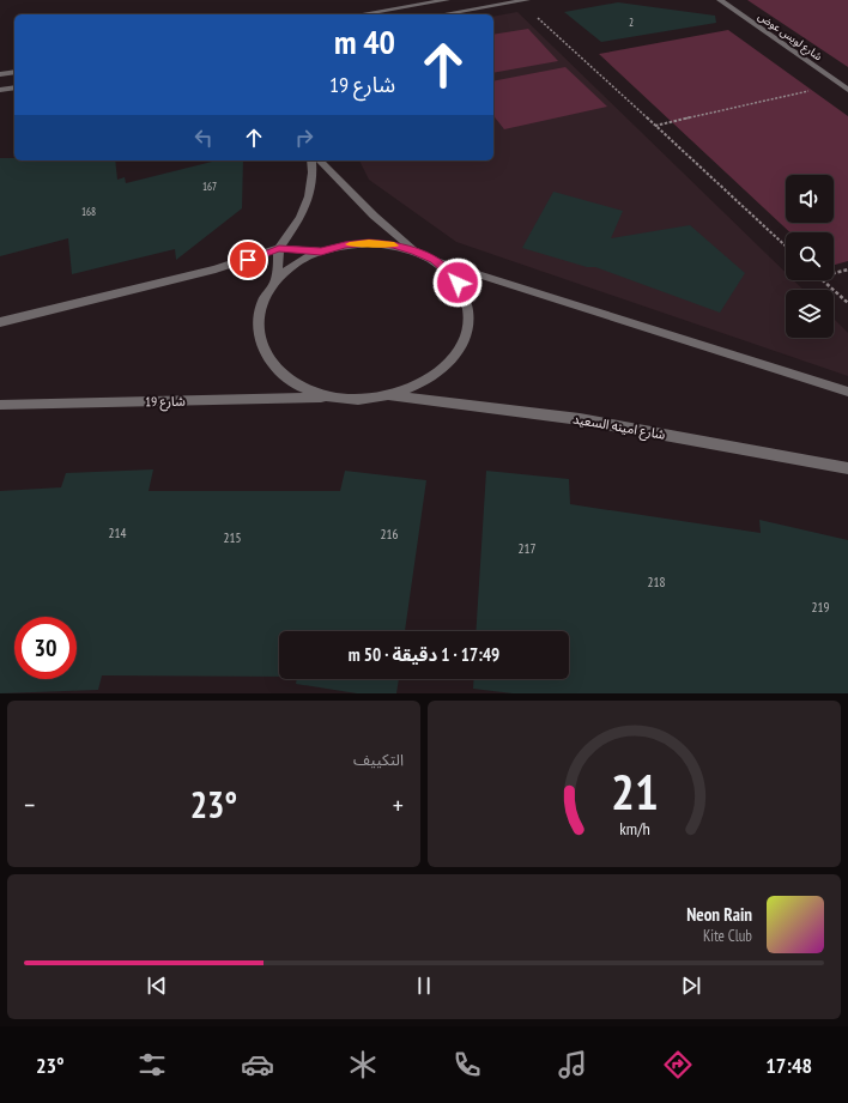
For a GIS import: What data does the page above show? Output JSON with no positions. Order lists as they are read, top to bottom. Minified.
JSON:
{"streets":{"street":["شارع لويس عوض","شارع 19","شارع امينه السعيد"]},"house_numbers":["2","167","168","214","216","215","217","218","219"],"page":{"turn":["40 m","شارع 19"],"limit":"30","trip":"17:49 · 1 دقيقة · 50 m","tile":"التكييف","heat":["−","23°","+"],"song":["Neon Rain","Kite Club"],"tabs":["17:48","23°"],"gauge":["21","km/h"]}}
